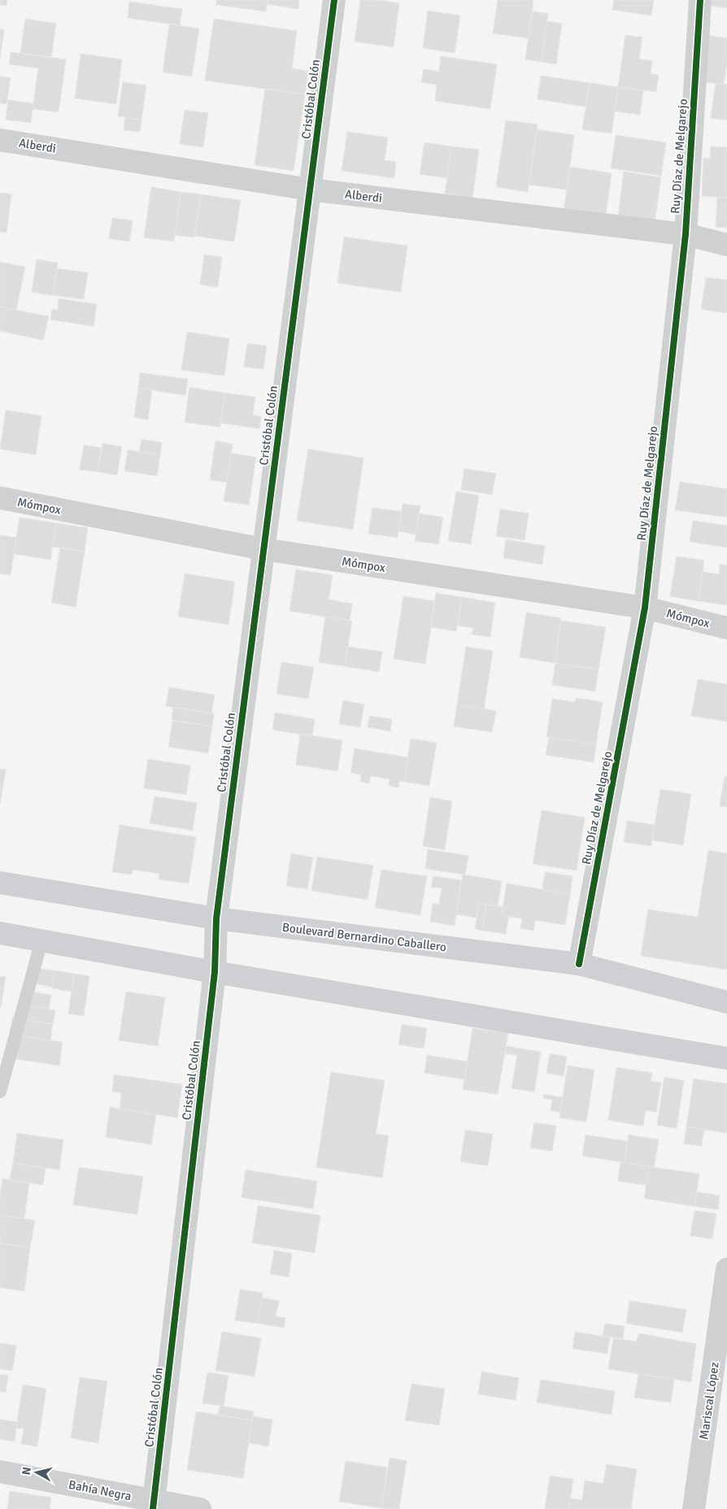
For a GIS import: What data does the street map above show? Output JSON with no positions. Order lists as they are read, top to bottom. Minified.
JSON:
{"streets":{"main road":["Boulevard Bernardino Caballero"],"street":["Cristóbal Colón","Alberdi","Ruy Díaz de Melgarejo","Mómpox","Mariscal López","Bahía Negra"]},"crossings":[["Cristóbal Colón","Alberdi"],["Cristóbal Colón","Mómpox"],["Cristóbal Colón","Boulevard Bernardino Caballero"],["Cristóbal Colón","Bahía Negra"],["Alberdi","Ruy Díaz de Melgarejo"],["Ruy Díaz de Melgarejo","Mómpox"],["Ruy Díaz de Melgarejo","Boulevard Bernardino Caballero"]],"north":"left"}
